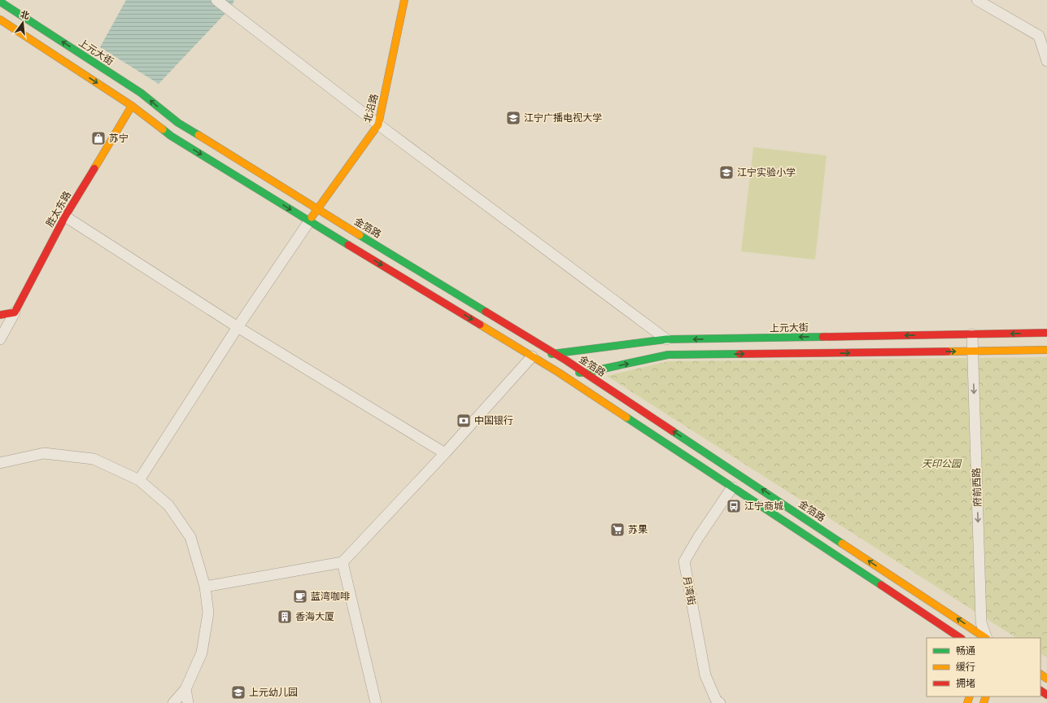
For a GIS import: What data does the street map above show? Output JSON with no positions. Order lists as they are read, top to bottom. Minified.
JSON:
{"streets":{"main road":["上元大街","北沿路","胜太东路","金箔路"],"street":["府前西路","月湾街"]},"crossings":[["上元大街","金箔路"],["上元大街","府前西路"],["北沿路","金箔路"]],"one_way":["府前西路"],"parks":["天印公园"],"places":{"school or university":["江宁广播电视大学","江宁实验小学","上元幼儿园"],"shop":["苏宁"],"bank":["中国银行"],"bus stop":["江宁商城"],"supermarket":["苏果"],"cafe":["蓝湾咖啡"],"building":["香海大厦"]},"legend":["畅通","缓行","拥堵"],"north":"top"}
